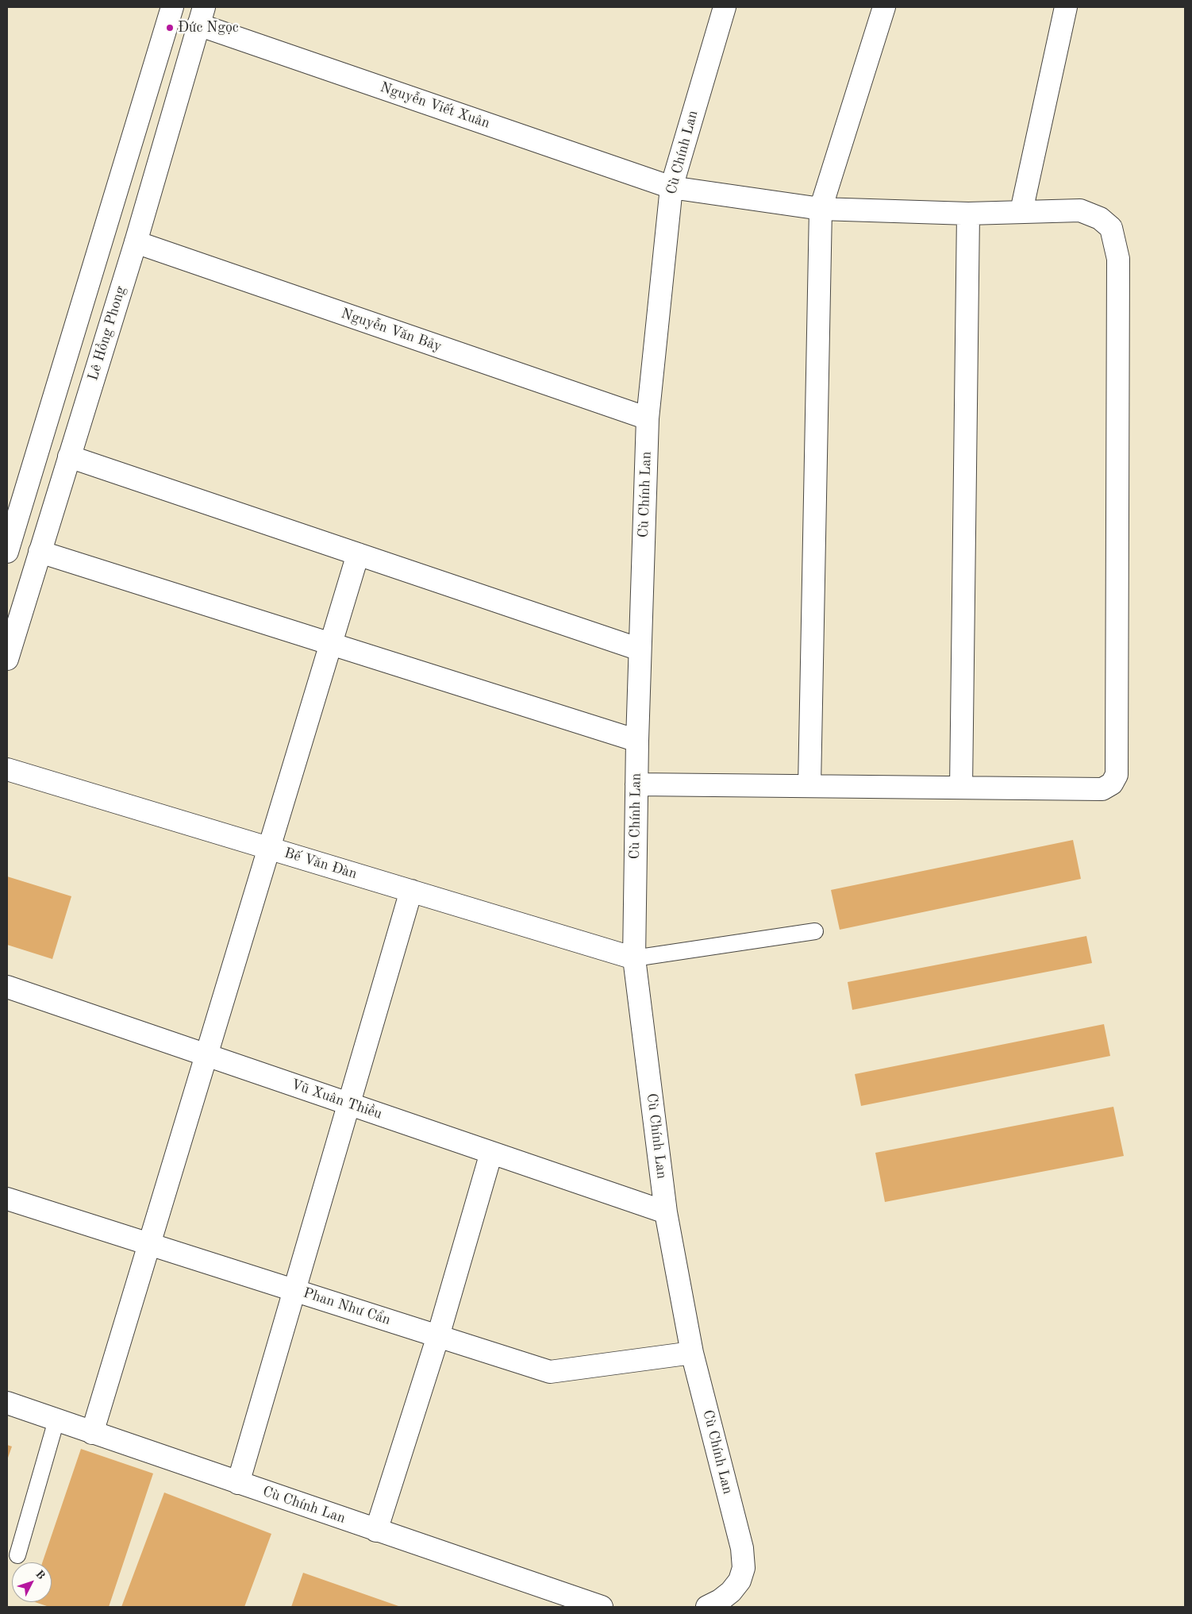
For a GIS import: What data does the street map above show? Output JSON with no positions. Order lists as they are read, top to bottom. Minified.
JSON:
{"streets":{"street":["Nguyễn Viết Xuân","Cù Chính Lan","Nguyễn Văn Bảy","Lê Hồng Phong","Bế Văn Đàn","Vũ Xuân Thiều","Phan Như Cẩn"]},"crossings":[["Nguyễn Viết Xuân","Cù Chính Lan"],["Nguyễn Viết Xuân","Lê Hồng Phong"],["Cù Chính Lan","Nguyễn Văn Bảy"],["Cù Chính Lan","Bế Văn Đàn"],["Cù Chính Lan","Vũ Xuân Thiều"],["Cù Chính Lan","Phan Như Cẩn"],["Nguyễn Văn Bảy","Lê Hồng Phong"]],"places":["Đức Ngọc"],"north":"top right"}
